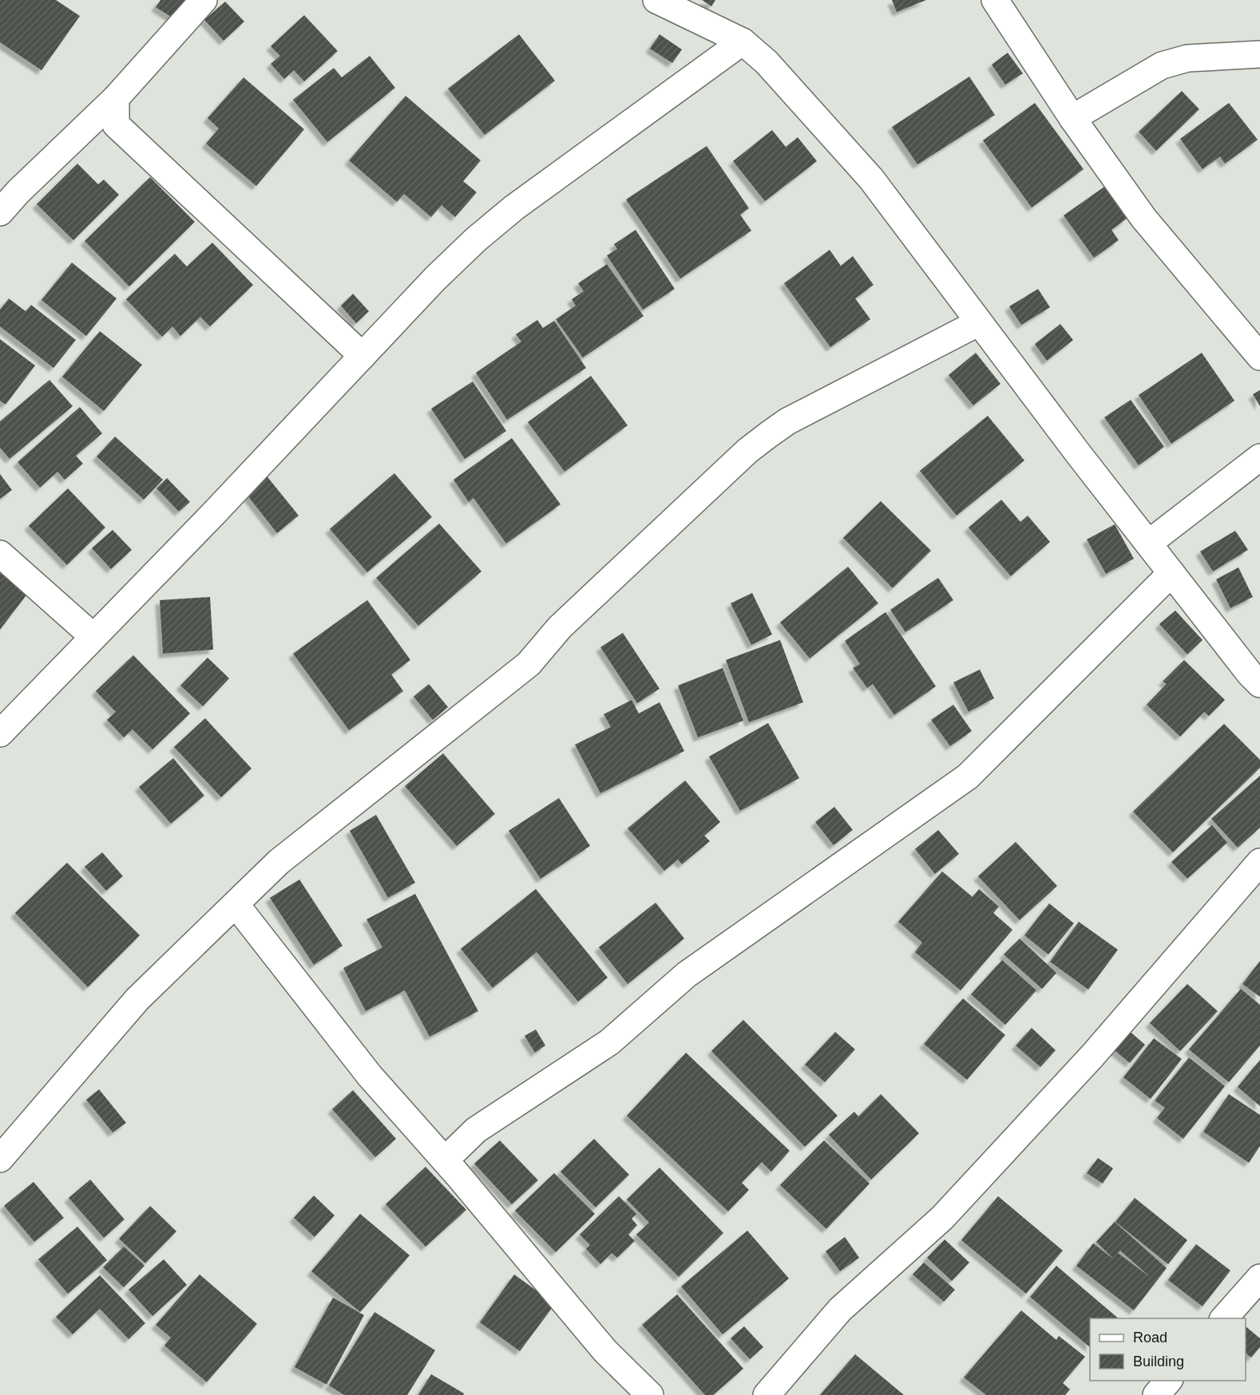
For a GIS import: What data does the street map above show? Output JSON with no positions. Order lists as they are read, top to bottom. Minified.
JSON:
{"legend":["Road","Building"]}
